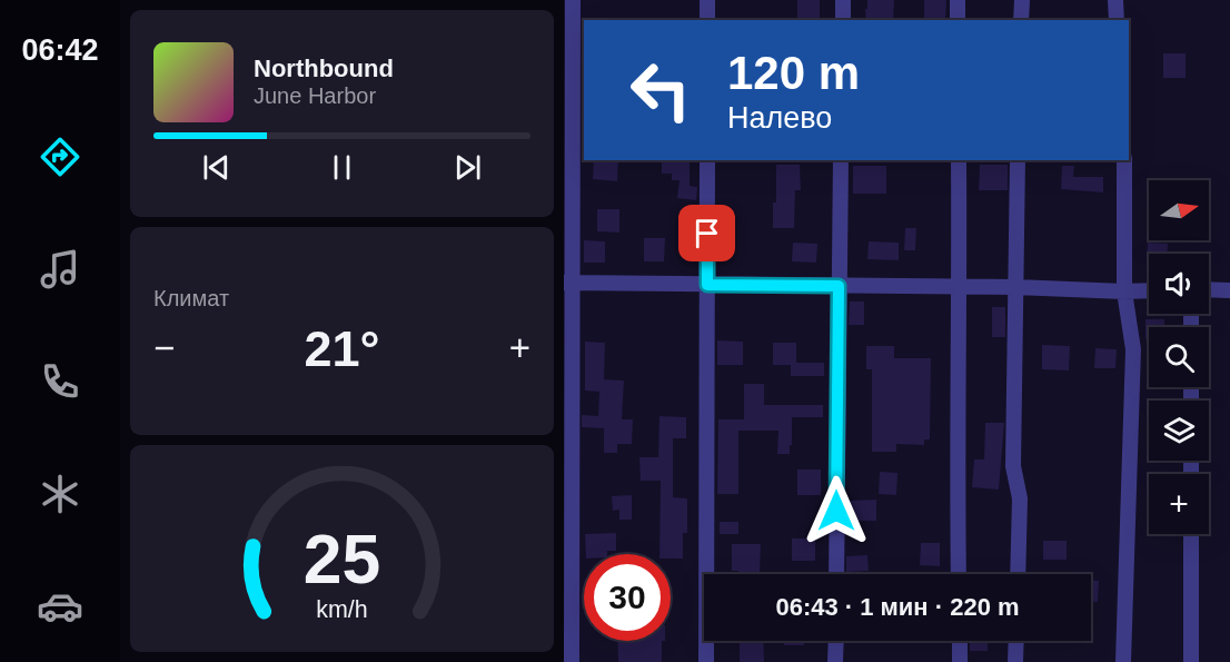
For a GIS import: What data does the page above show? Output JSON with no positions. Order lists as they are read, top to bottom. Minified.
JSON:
{"north":"right","page":{"tabs":"06:42","turn":["120 m","Налево"],"song":["Northbound","June Harbor"],"map_buttons":"+","tile":"Климат","heat":["−","21°","+"],"limit":"30","trip":"06:43 · 1 мин · 220 m","gauge":["25","km/h"]}}
